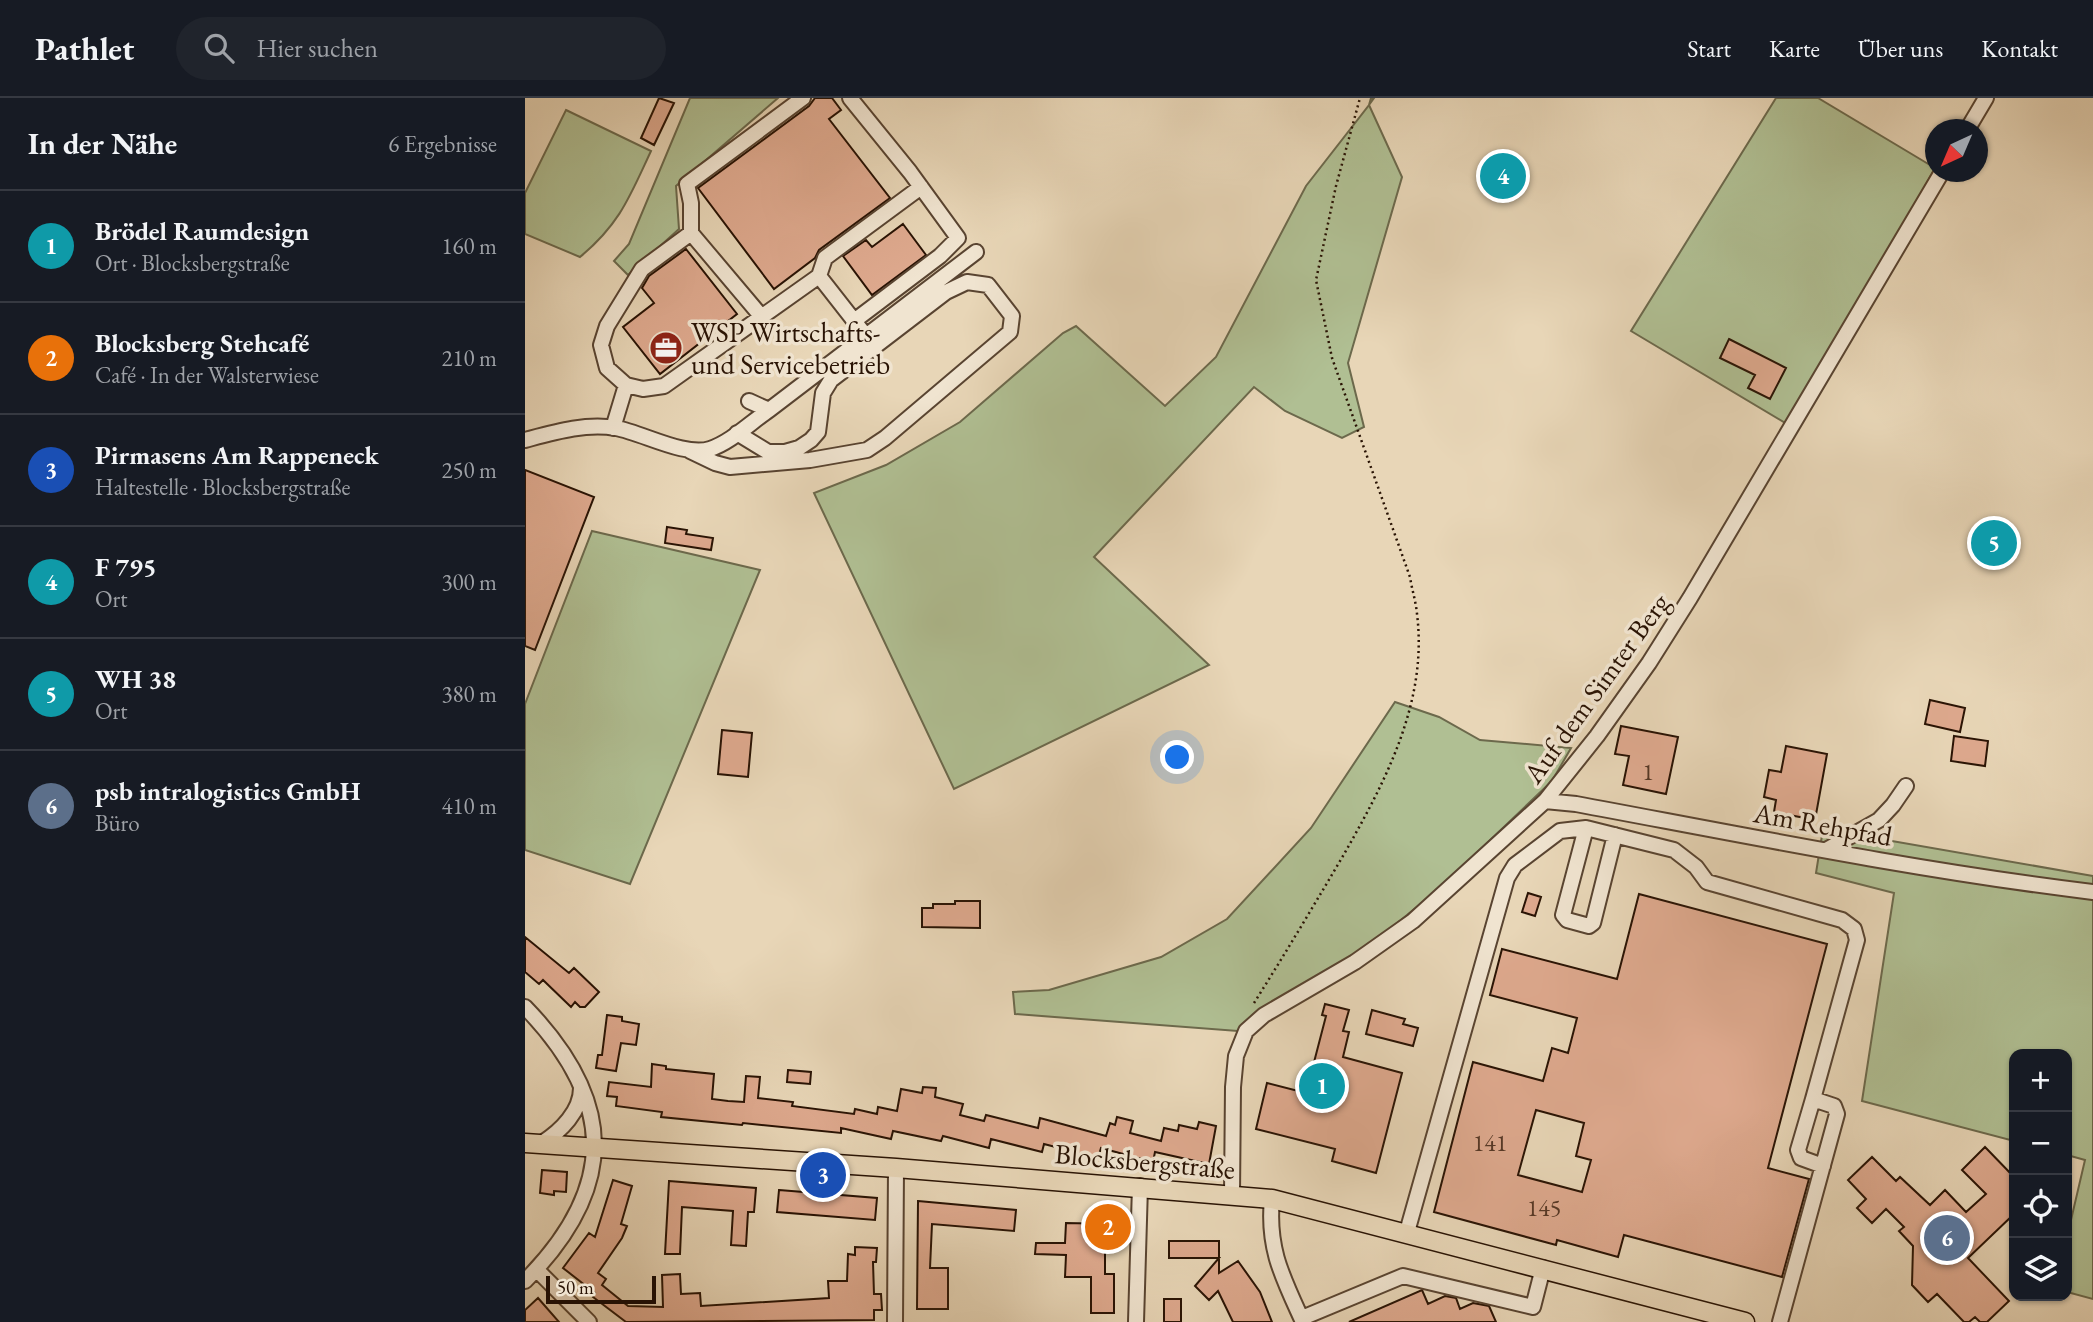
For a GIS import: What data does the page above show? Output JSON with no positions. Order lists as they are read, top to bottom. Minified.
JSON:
{"streets":{"main road":["Blocksbergstraße"],"street":["Auf dem Simter Berg","Am Rehpfad"]},"crossings":[["Auf dem Simter Berg","Am Rehpfad"],["Auf dem Simter Berg","Blocksbergstraße"]],"places":{"office":["WSP Wirtschafts- und Servicebetrieb"]},"house_numbers":["1","141","145"],"scale_bar":"50 m","north":"bottom left","page":{"header":"Pathlet","search":"Hier suchen","nav":["Start","Karte","Über uns","Kontakt"],"heading":["In der Nähe","6 Ergebnisse"],"pins":["4","5","1","3","2","6"],"list":[{"mark":"1","name":"Brödel Raumdesign","note":"Ort · Blocksbergstraße","value":"160 m"},{"mark":"2","name":"Blocksberg Stehcafé","note":"Café · In der Walsterwiese","value":"210 m"},{"mark":"3","name":"Pirmasens Am Rappeneck","note":"Haltestelle · Blocksbergstraße","value":"250 m"},{"mark":"4","name":"F 795","note":"Ort","value":"300 m"},{"mark":"5","name":"WH 38","note":"Ort","value":"380 m"},{"mark":"6","name":"psb intralogistics GmbH","note":"Büro","value":"410 m"}],"map_buttons":["+","−"],"scale":"50 m"}}
